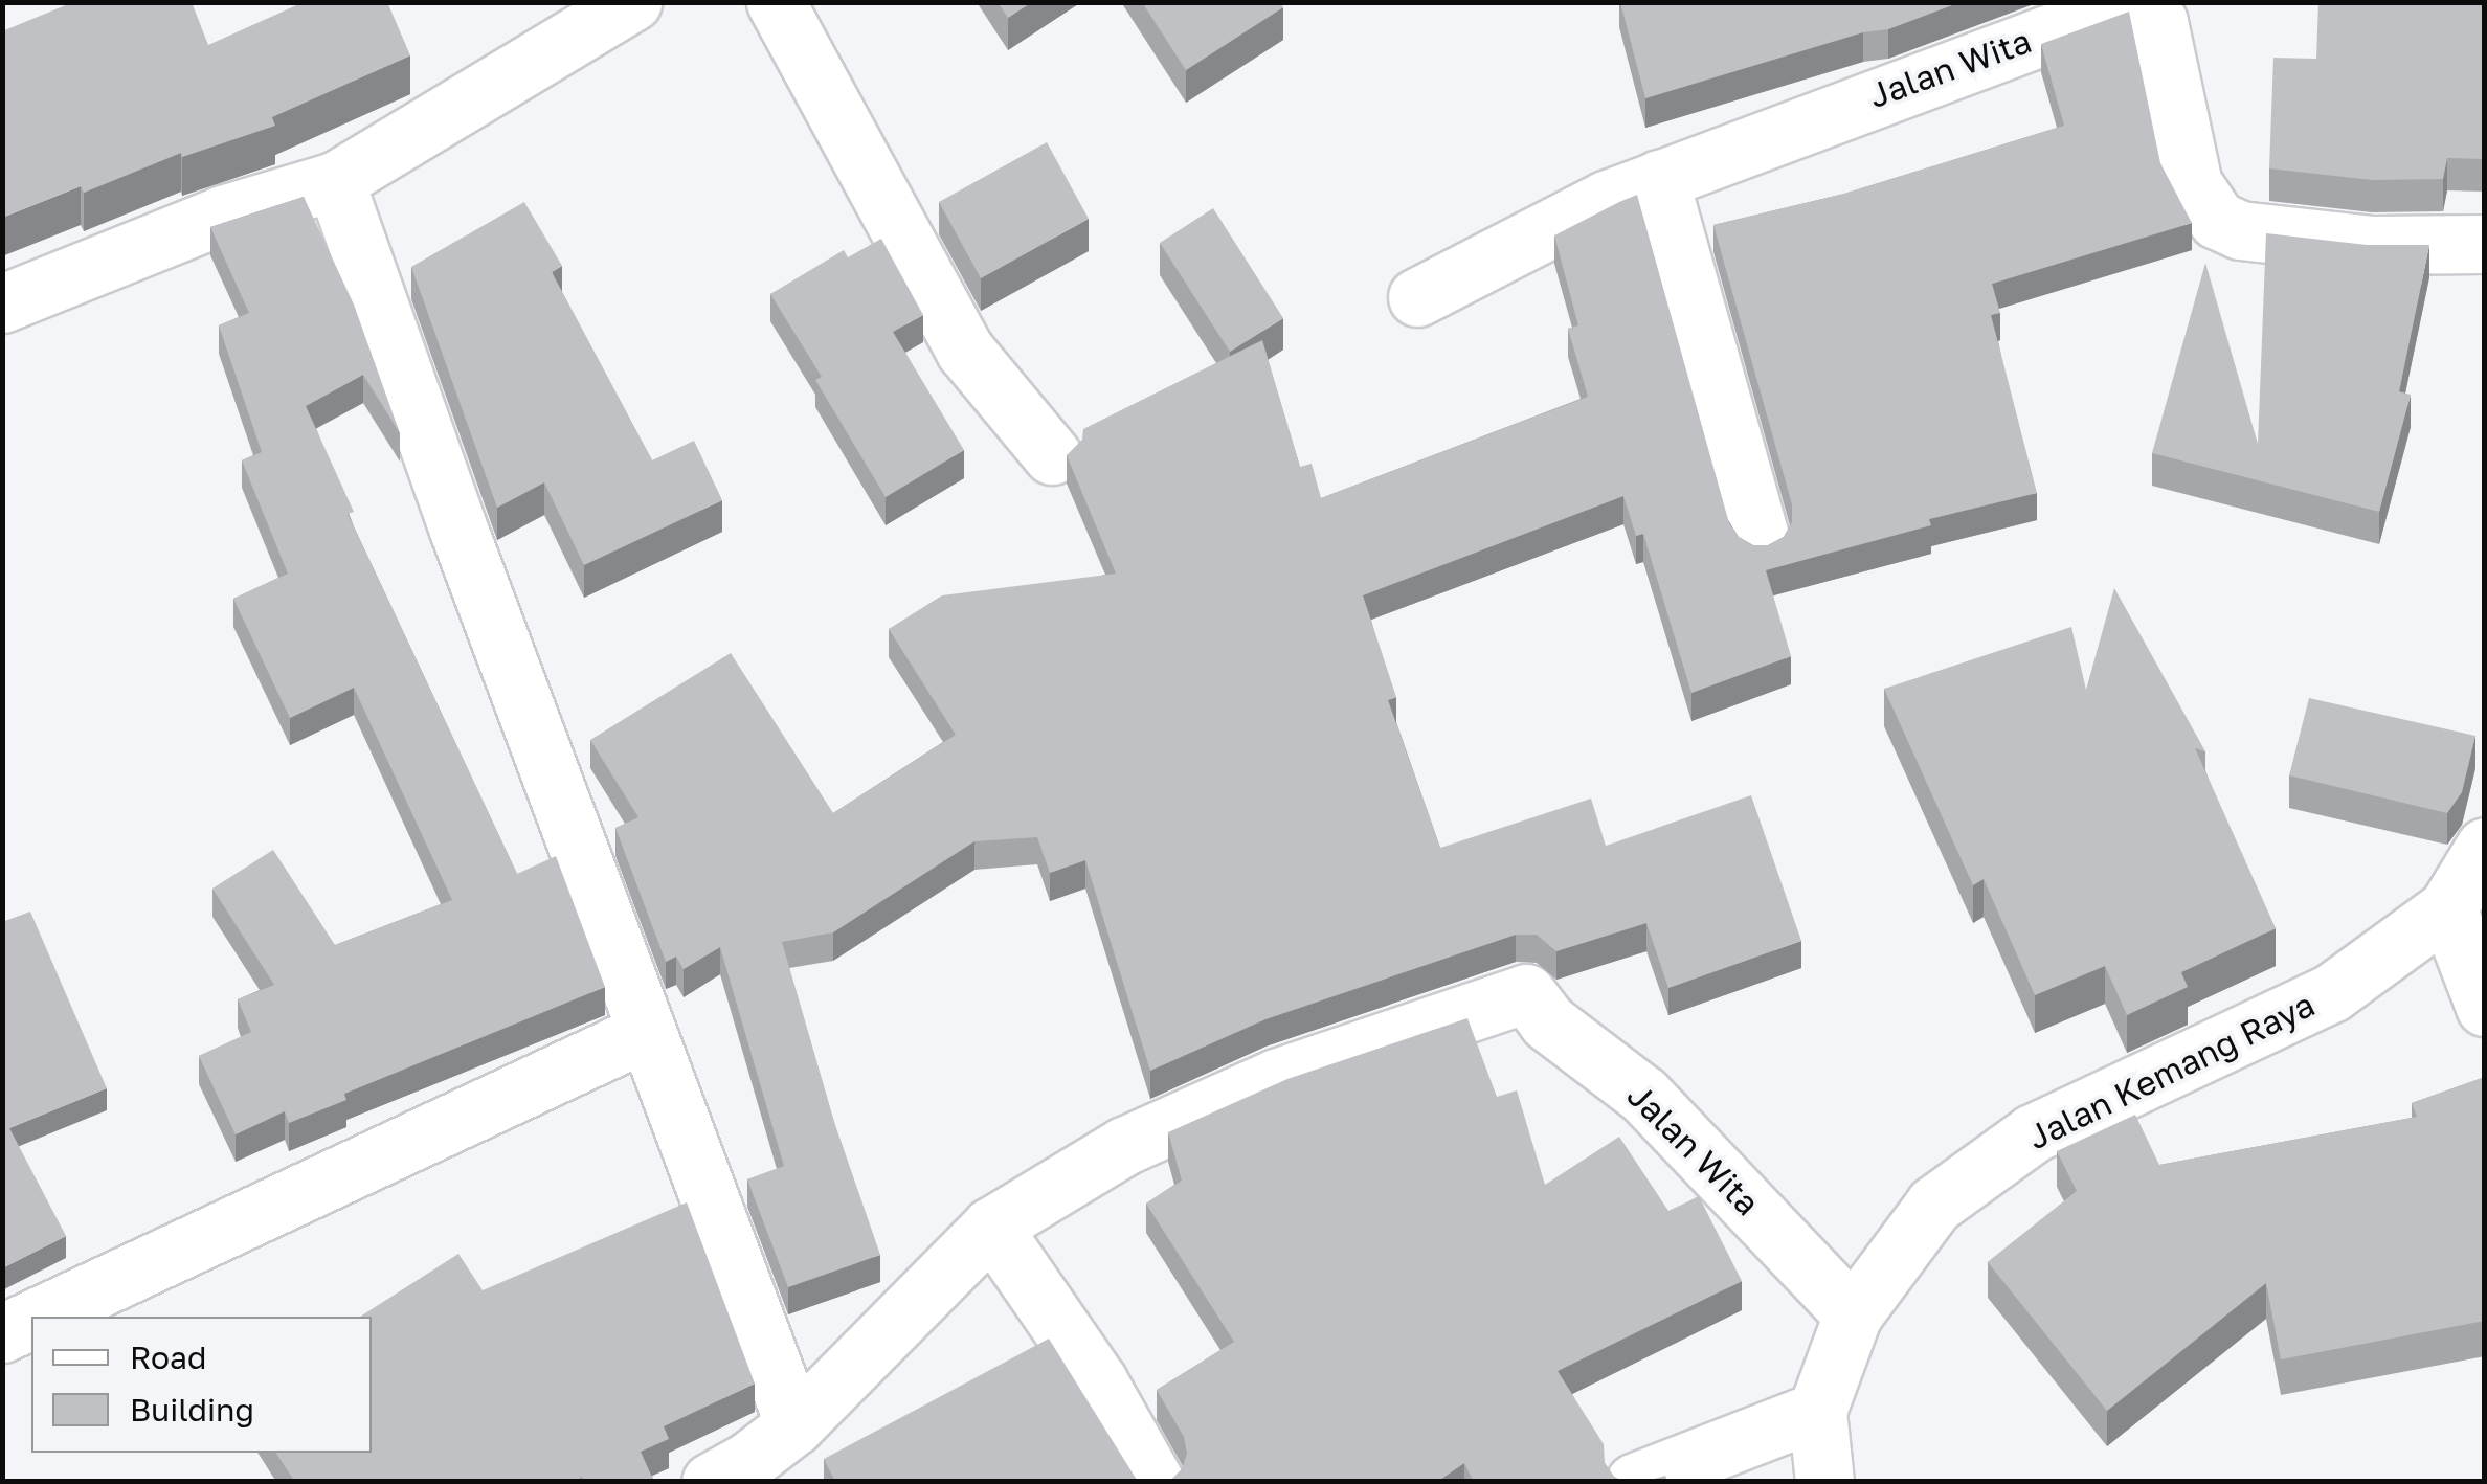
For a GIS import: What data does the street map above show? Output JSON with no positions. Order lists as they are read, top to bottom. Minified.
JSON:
{"streets":{"street":["Jalan Wita","Jalan Kemang Raya"]},"crossings":[["Jalan Wita","Jalan Kemang Raya"]],"legend":["Road","Building"]}
